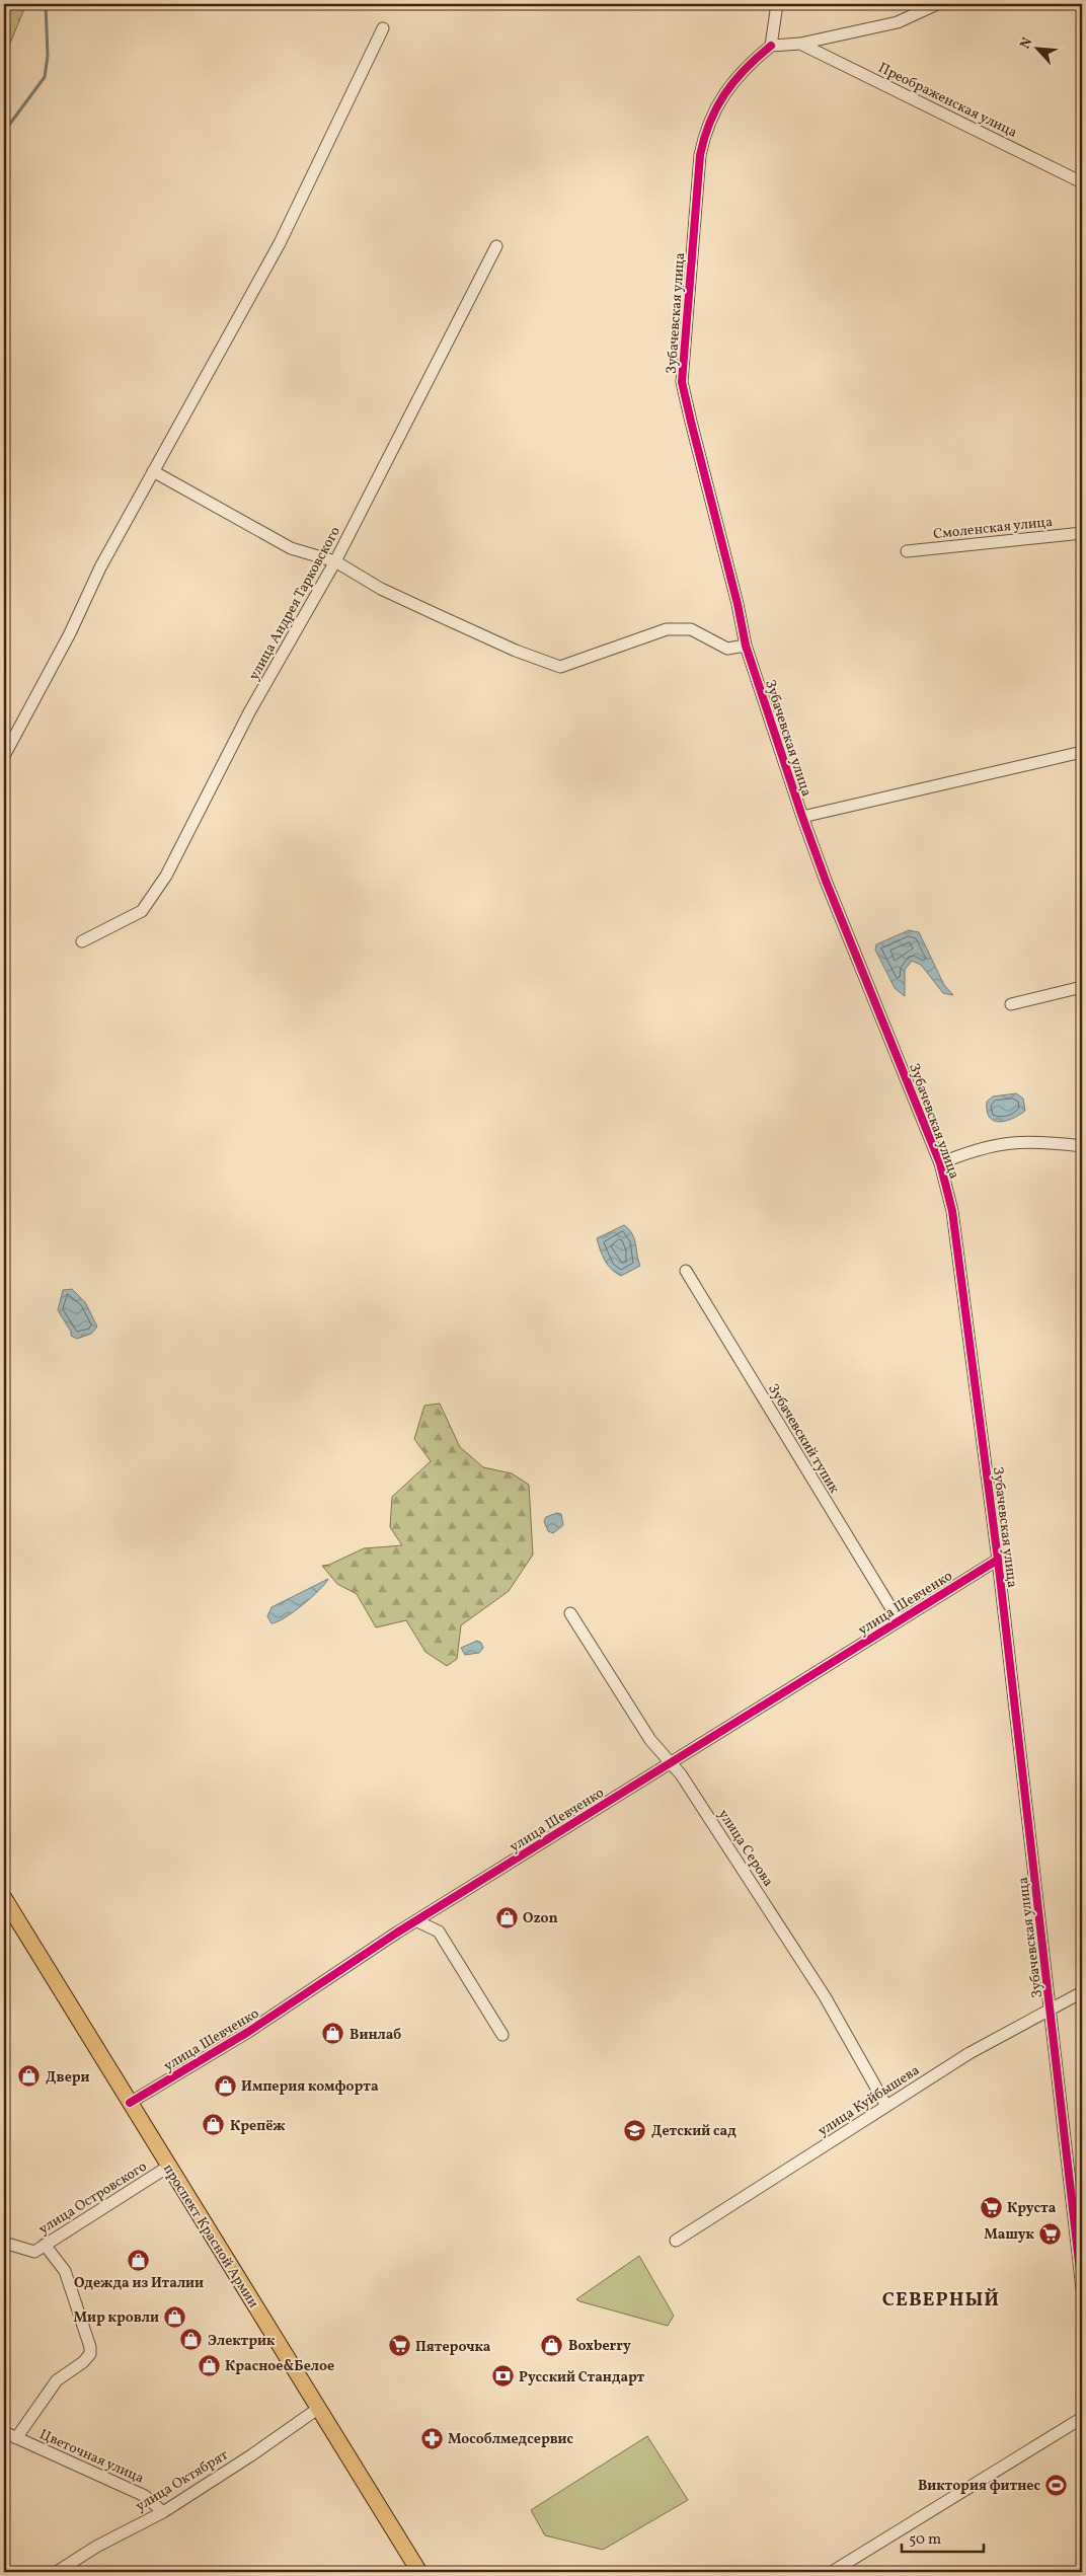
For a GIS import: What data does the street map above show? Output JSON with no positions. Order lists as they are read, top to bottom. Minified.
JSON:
{"streets":{"main road":["проспект Красной Армии"],"street":["Преображенская улица","Зубачевская улица","Смоленская улица","улица Андрея Тарковского","Зубачевский тупик","улица Шевченко","улица Серова","улица Куйбышева","улица Островского","Цветочная улица","улица Октябрят"]},"crossings":[["Зубачевская улица","улица Шевченко"],["Зубачевская улица","улица Куйбышева"],["Зубачевский тупик","улица Шевченко"],["улица Шевченко","улица Серова"],["улица Шевченко","проспект Красной Армии"],["улица Серова","улица Куйбышева"],["улица Островского","проспект Красной Армии"],["проспект Красной Армии","улица Октябрят"],["Цветочная улица","улица Октябрят"]],"districts":["СЕВЕРНЫЙ"],"places":{"shop":["Ozon","Винлаб","Двери","Империя комфорта","Крепёж","Одежда из Италии","Мир кровли","Электрик","Boxberry","Красное&Белое"],"school or university":["Детский сад"],"supermarket":["Круста","Машук","Пятерочка"],"bank":["Русский Стандарт"],"pharmacy":["Мособлмедсервис"],"sports":["Виктория фитнес"]},"scale_bar":"50 m","north":"top left"}
